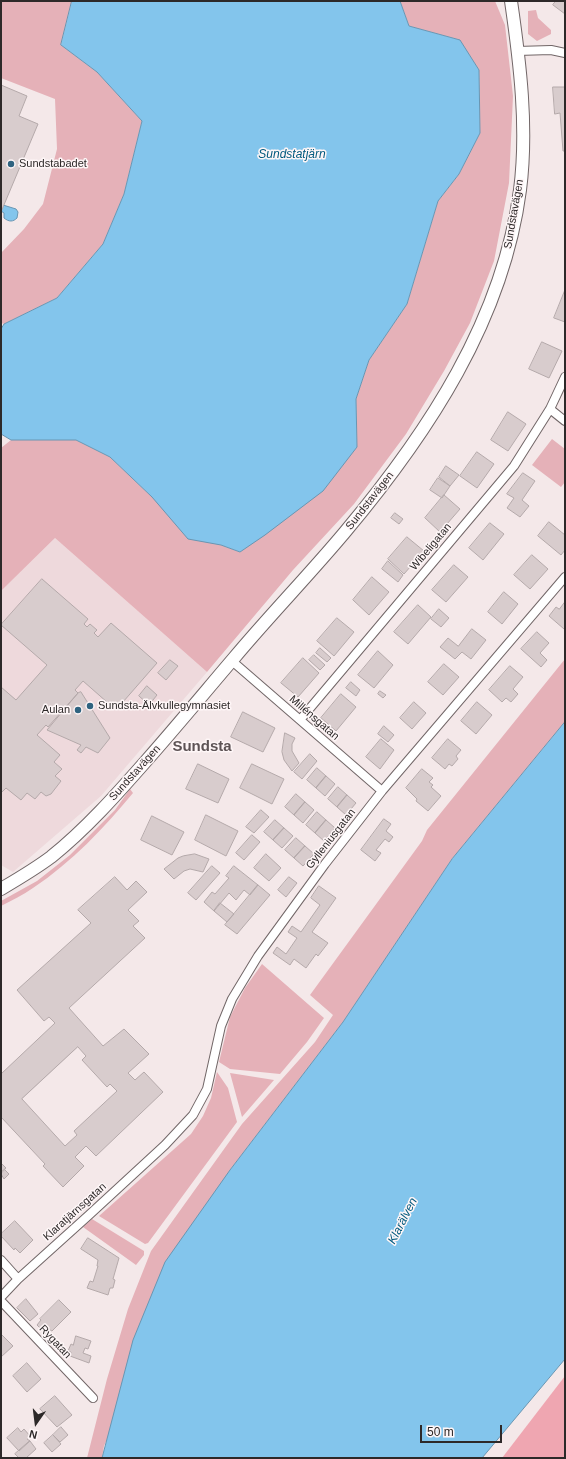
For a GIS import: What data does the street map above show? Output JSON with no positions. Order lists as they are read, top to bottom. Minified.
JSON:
{"streets":{"street":["Sundstavägen","Wibeligatan","Millénsgatan","Gylleniusgatan","Klaratjärnsgatan","Rygatan"]},"crossings":[["Sundstavägen","Millénsgatan"],["Wibeligatan","Millénsgatan"],["Millénsgatan","Gylleniusgatan"],["Gylleniusgatan","Klaratjärnsgatan"]],"districts":["Sundsta"],"water":["Sundstatjärn","Klarälven"],"places":["Sundstabadet","Sundsta-Älvkullegymnasiet","Aulan"],"scale_bar":"50 m","north":"bottom"}
